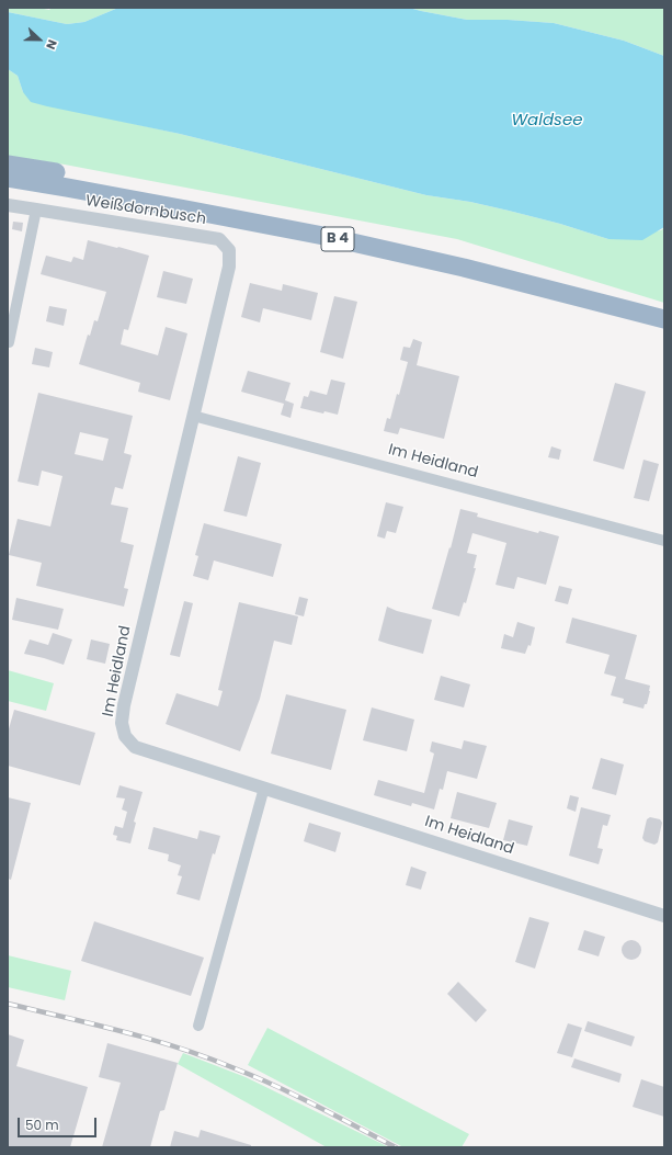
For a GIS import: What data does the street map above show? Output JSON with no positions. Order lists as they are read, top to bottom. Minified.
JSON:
{"streets":{"highway":["B 4"],"street":["Weißdornbusch","Im Heidland"]},"crossings":[["Weißdornbusch","Im Heidland"]],"water":["Waldsee"],"scale_bar":"50 m","north":"right"}
